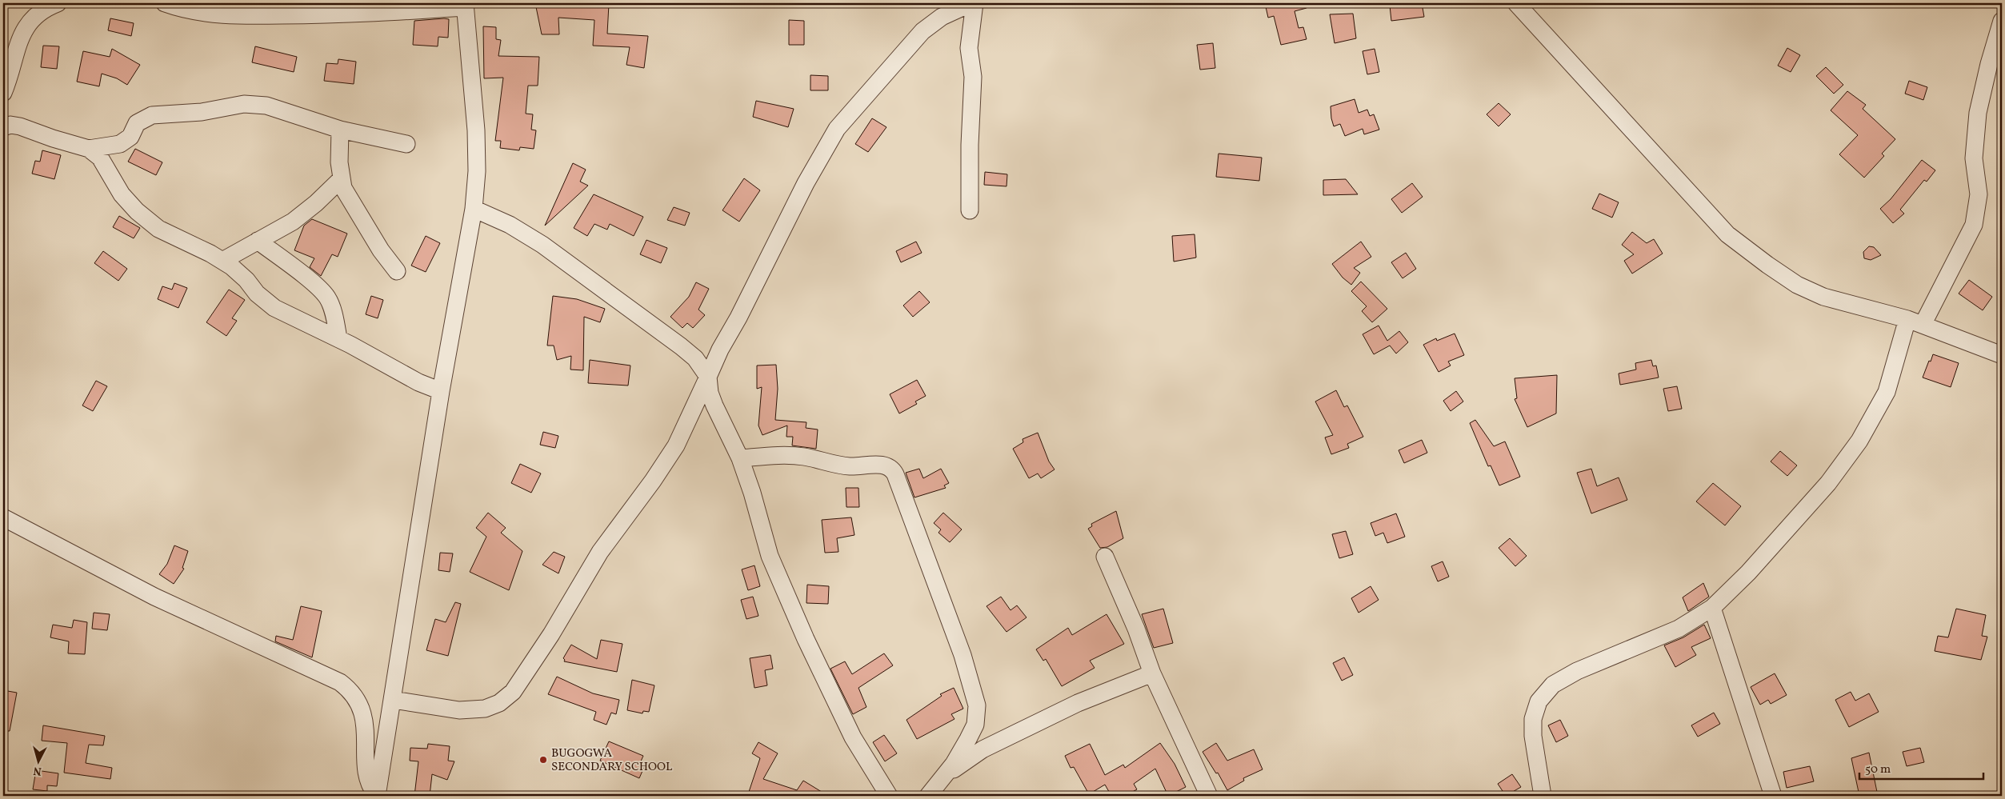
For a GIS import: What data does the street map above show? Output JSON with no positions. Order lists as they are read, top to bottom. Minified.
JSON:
{"places":["BUGOGWA SECONDARY SCHOOL"],"scale_bar":"50 m","north":"bottom"}
